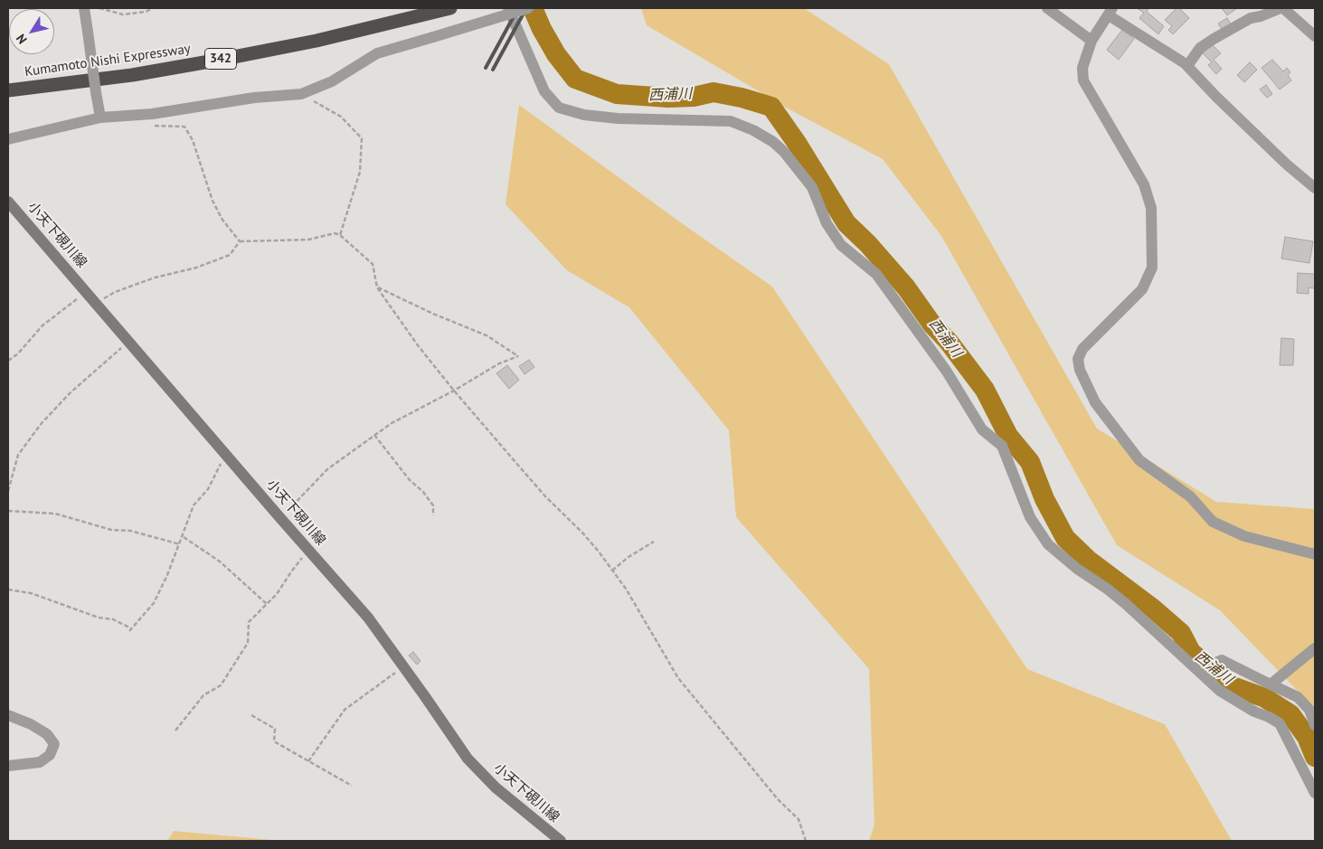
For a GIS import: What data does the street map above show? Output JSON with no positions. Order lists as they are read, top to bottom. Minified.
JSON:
{"streets":{"highway":["342","Kumamoto Nishi Expressway"],"main road":["小天下硯川線"]},"water":["西浦川"],"north":"bottom left"}
